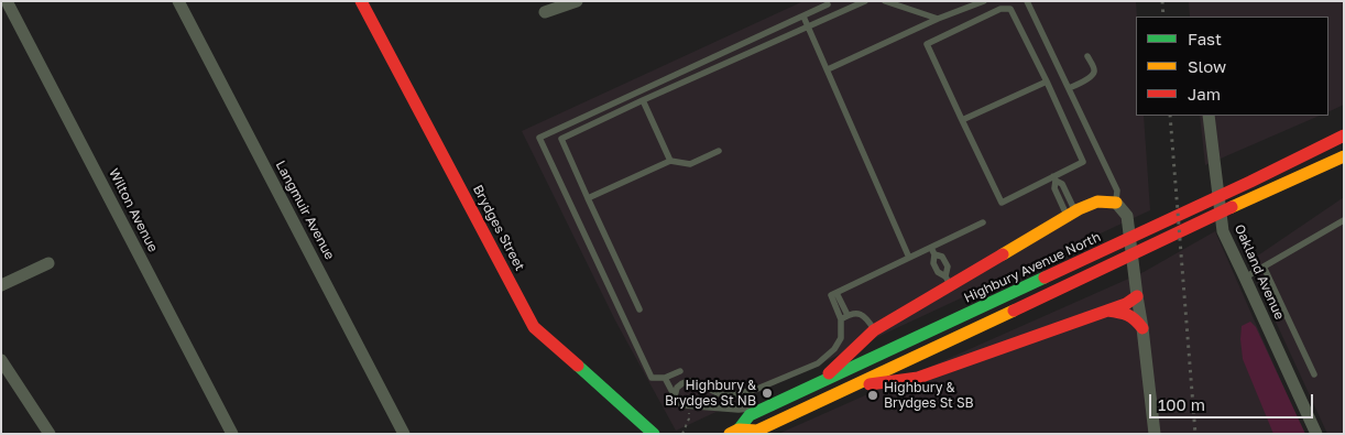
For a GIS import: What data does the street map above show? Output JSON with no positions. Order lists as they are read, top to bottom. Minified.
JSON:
{"streets":{"main road":["Brydges Street","Highbury Avenue North"],"street":["Wilton Avenue","Langmuir Avenue","Oakland Avenue"]},"places":["Highbury & Brydges St NB","Highbury & Brydges St SB"],"legend":["Fast","Slow","Jam"],"scale_bar":"100 m"}
